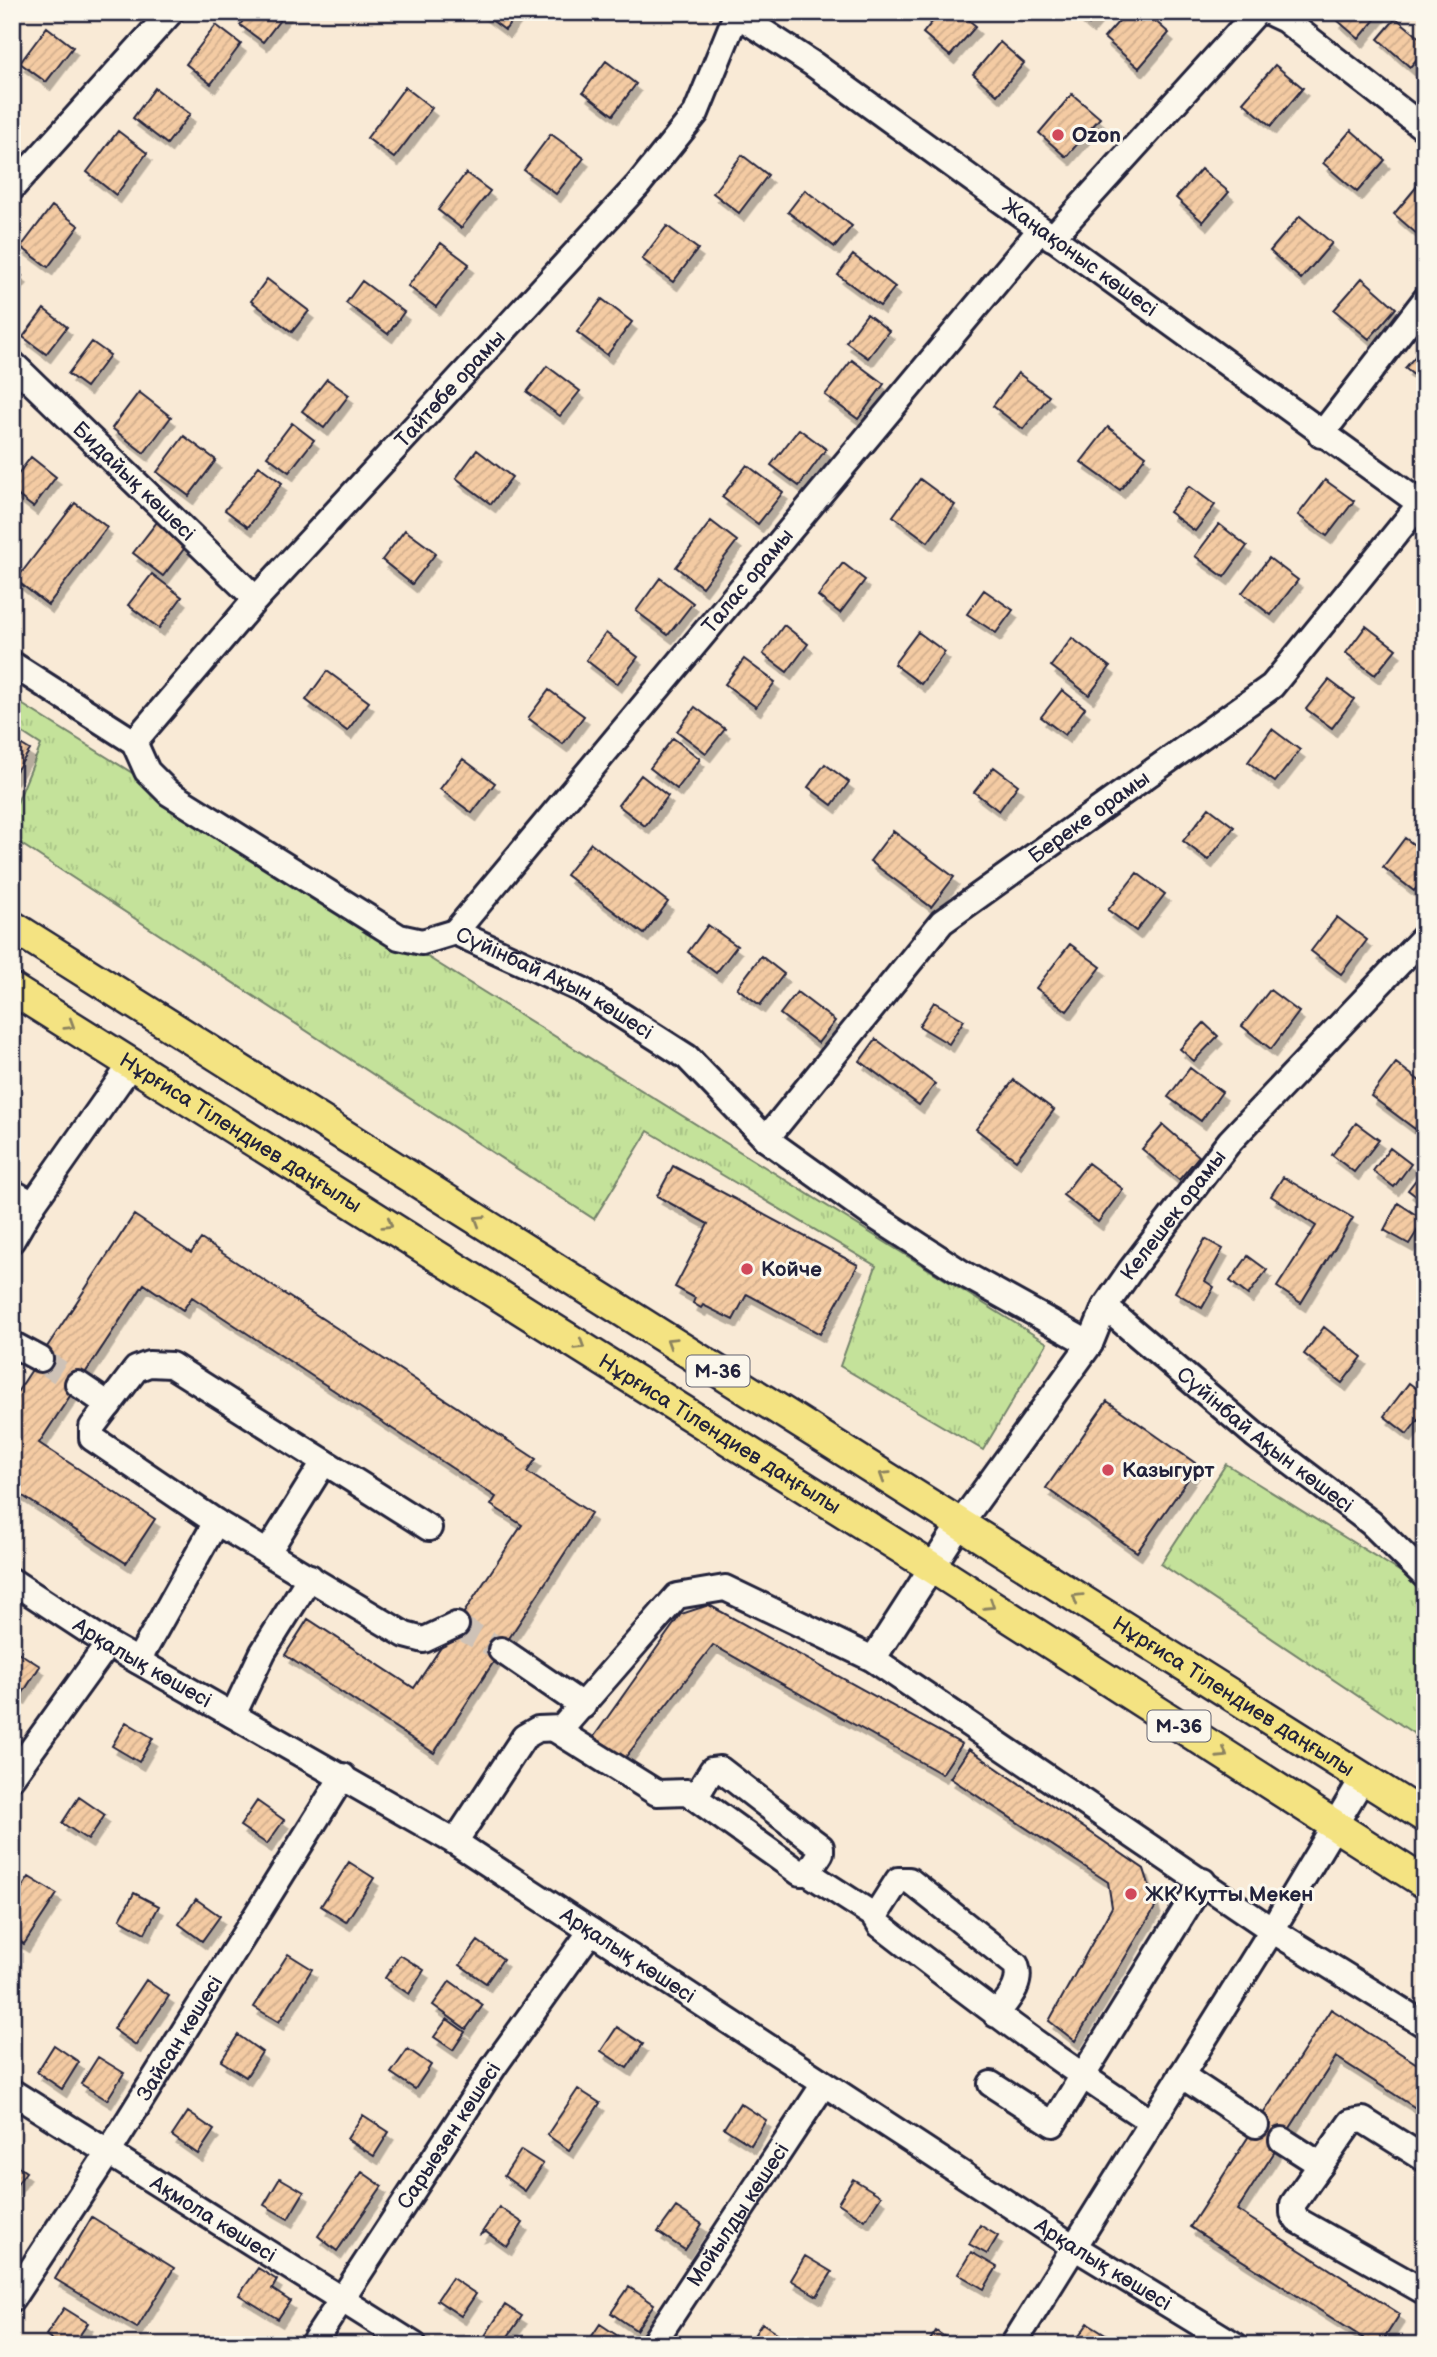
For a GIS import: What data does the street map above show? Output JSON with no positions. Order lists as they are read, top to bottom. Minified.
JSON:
{"streets":{"main road":["Нұрғиса Тілендиев даңғылы","M-36"],"street":["Жаңақоныс көшесі","Тайтөбе орамы","Бидайық көшесі","Талас орамы","Береке орамы","Сүйінбай Ақын көшесі","Келешек орамы","Арқалық көшесі","Зайсан көшесі","Сарыөзен көшесі","Мойылды көшесі","Ақмола көшесі"]},"crossings":[["Жаңақоныс көшесі","Тайтөбе орамы"],["Жаңақоныс көшесі","Талас орамы"],["Жаңақоныс көшесі","Береке орамы"],["Тайтөбе орамы","Бидайық көшесі"],["Тайтөбе орамы","Сүйінбай Ақын көшесі"],["Талас орамы","Сүйінбай Ақын көшесі"],["Береке орамы","Сүйінбай Ақын көшесі"],["Сүйінбай Ақын көшесі","Келешек орамы"],["Нұрғиса Тілендиев даңғылы","Келешек орамы"],["Арқалық көшесі","Зайсан көшесі"],["Арқалық көшесі","Сарыөзен көшесі"],["Арқалық көшесі","Мойылды көшесі"],["Зайсан көшесі","Ақмола көшесі"],["Сарыөзен көшесі","Ақмола көшесі"]],"places":["Ozon","Койче","Казыгурт","ЖК Кутты Мекен"]}
